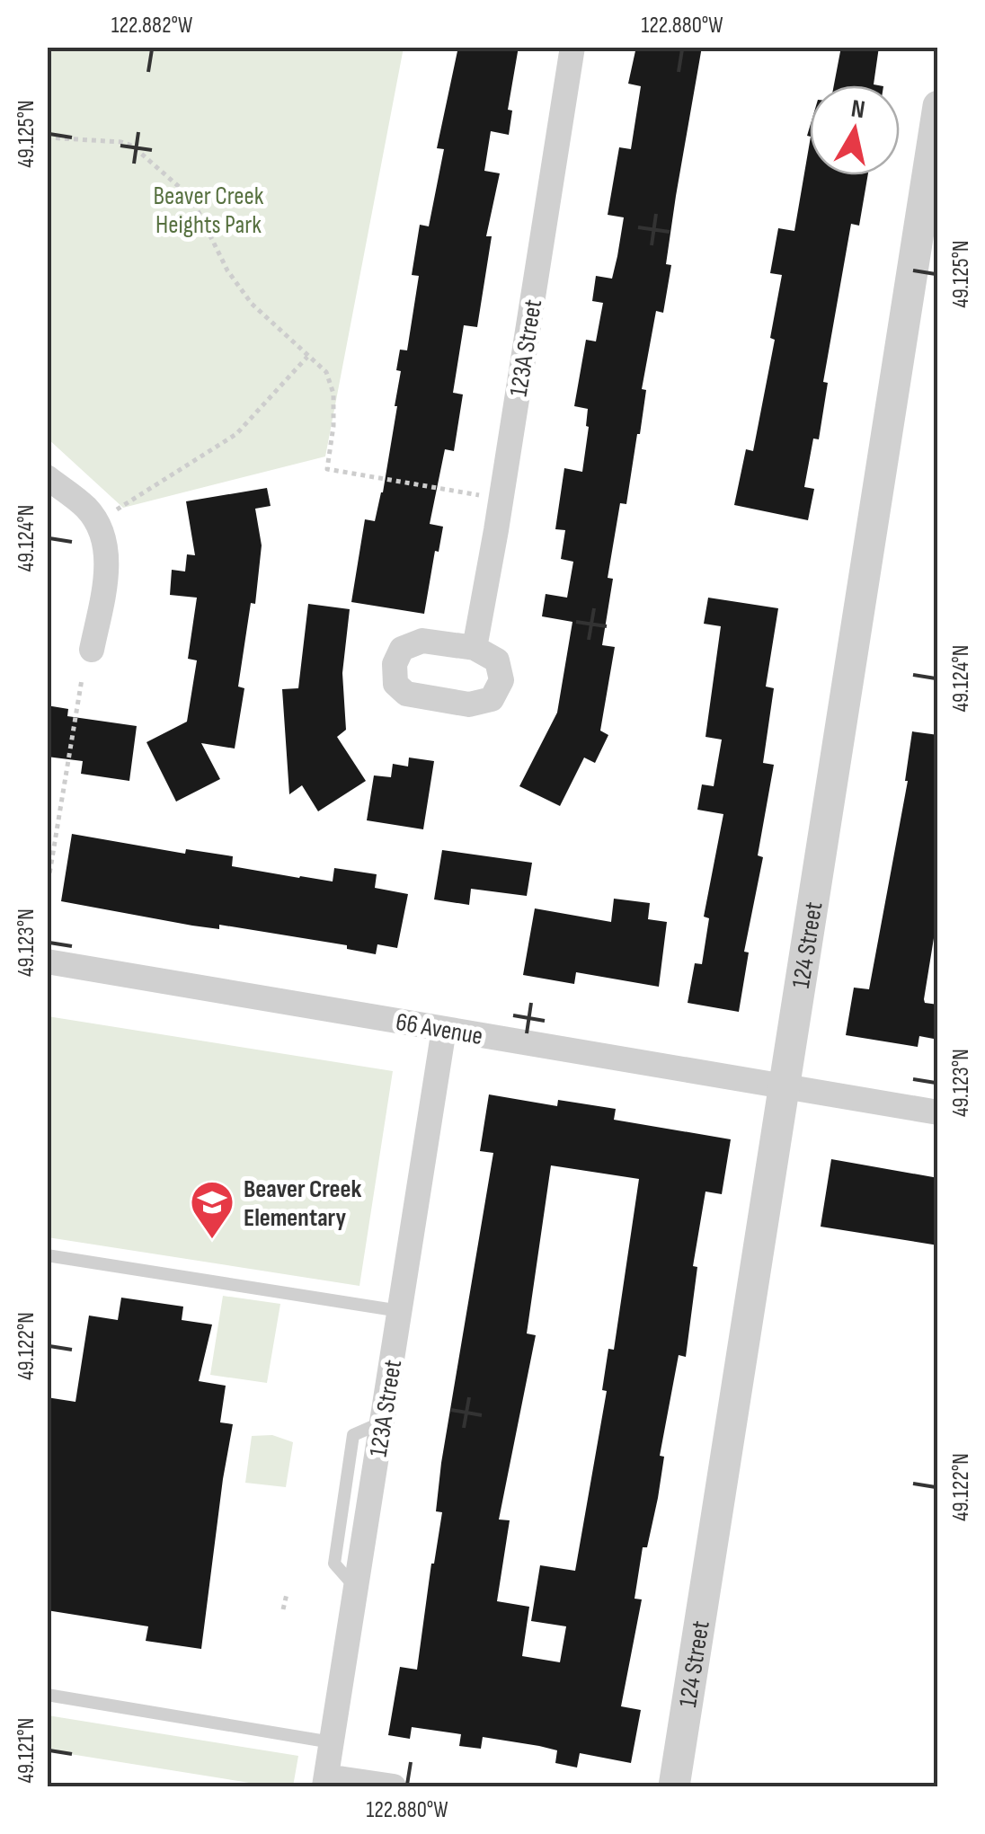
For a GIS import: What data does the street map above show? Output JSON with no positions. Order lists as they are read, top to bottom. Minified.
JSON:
{"streets":{"street":["123A Street","124 Street","66 Avenue"]},"crossings":[["123A Street","66 Avenue"],["124 Street","66 Avenue"]],"parks":["Beaver Creek Heights Park"],"places":{"school or university":["Beaver Creek Elementary"]},"north":"top","coordinates":["122.882°W","122.880°W","49.125°N","49.124°N","49.123°N","49.122°N","49.121°N"]}
